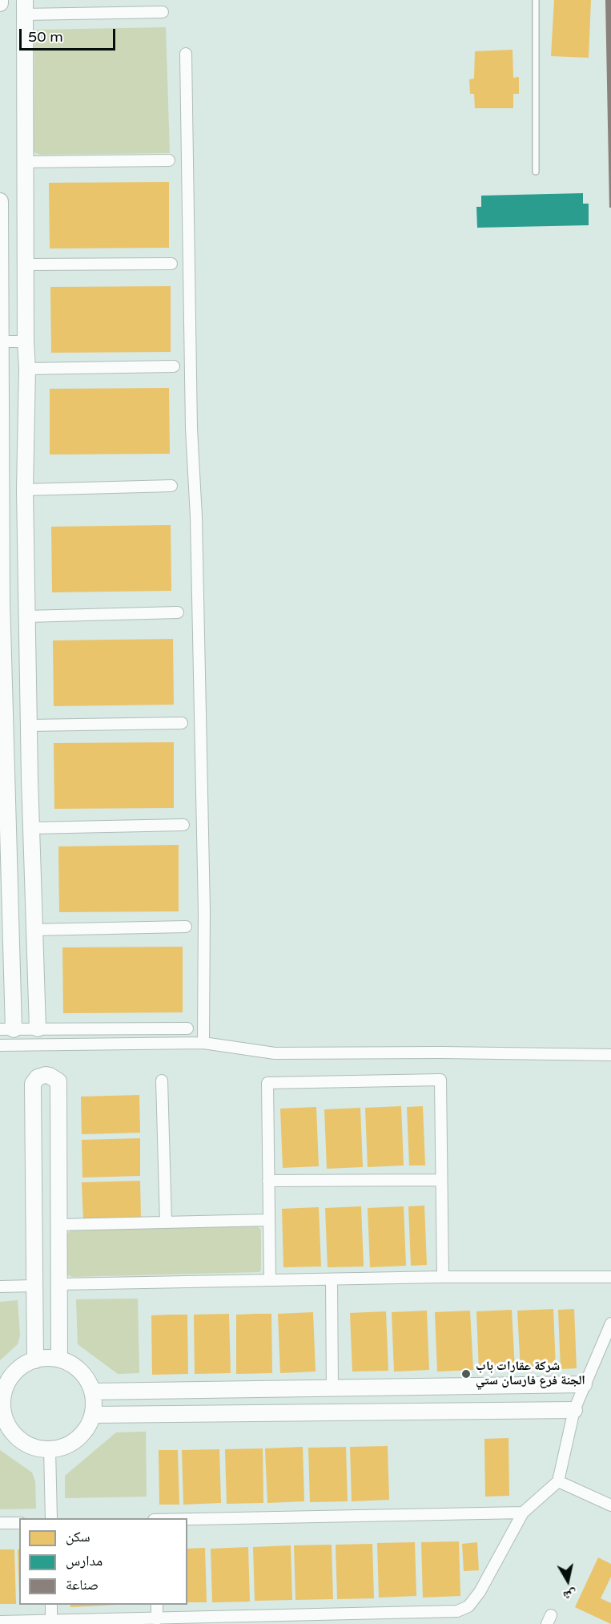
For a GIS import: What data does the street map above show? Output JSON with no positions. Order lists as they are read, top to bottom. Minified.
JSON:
{"places":["شرکة عقارات باب الجنة فرع فارسان ستي"],"legend":["سكن","مدارس","صناعة"],"scale_bar":"50 m","north":"bottom"}
